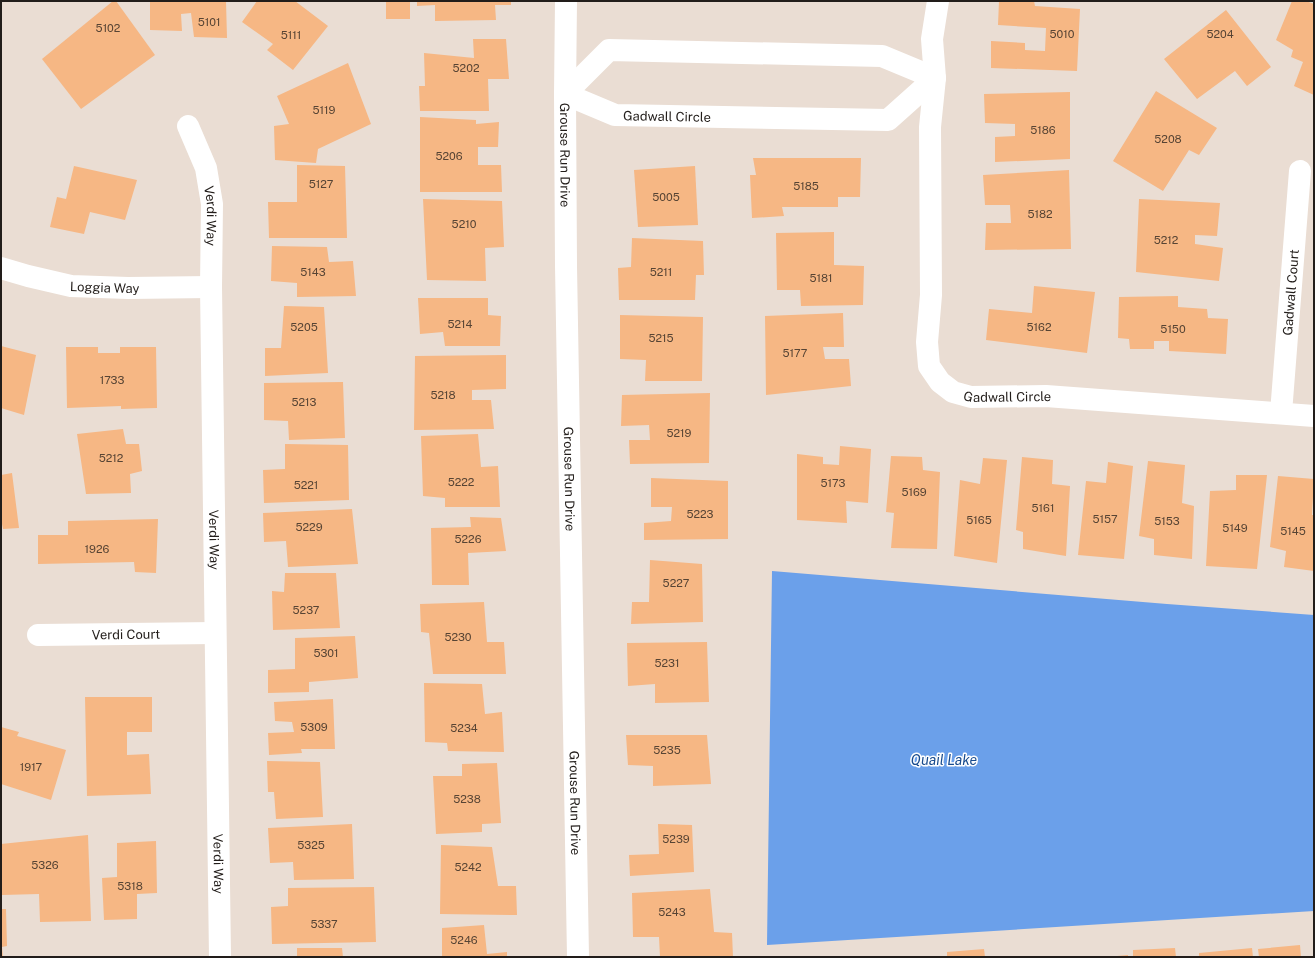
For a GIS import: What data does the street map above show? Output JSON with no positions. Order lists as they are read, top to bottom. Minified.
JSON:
{"streets":{"street":["Gadwall Circle","Grouse Run Drive","Verdi Way","Loggia Way","Gadwall Court","Verdi Court"]},"crossings":[["Gadwall Circle","Grouse Run Drive"],["Gadwall Circle","Gadwall Court"],["Verdi Way","Loggia Way"],["Verdi Way","Verdi Court"]],"water":["Quail Lake"],"house_numbers":["5101","5102","5010","5204","5111","5202","5119","5186","5208","5206","5127","5185","5005","5182","5210","5212","5143","5211","5181","5214","5205","5162","5150","5215","5177","1733","5218","5213","5219","5212","5222","5173","5221","5169","5161","5223","5157","5165","5153","5229","5149","5145","5226","1926","5227","5237","5230","5301","5231","5309","5234","5235","1917","5238","5239","5325","5326","5242","5318","5243","5337","5246"]}
